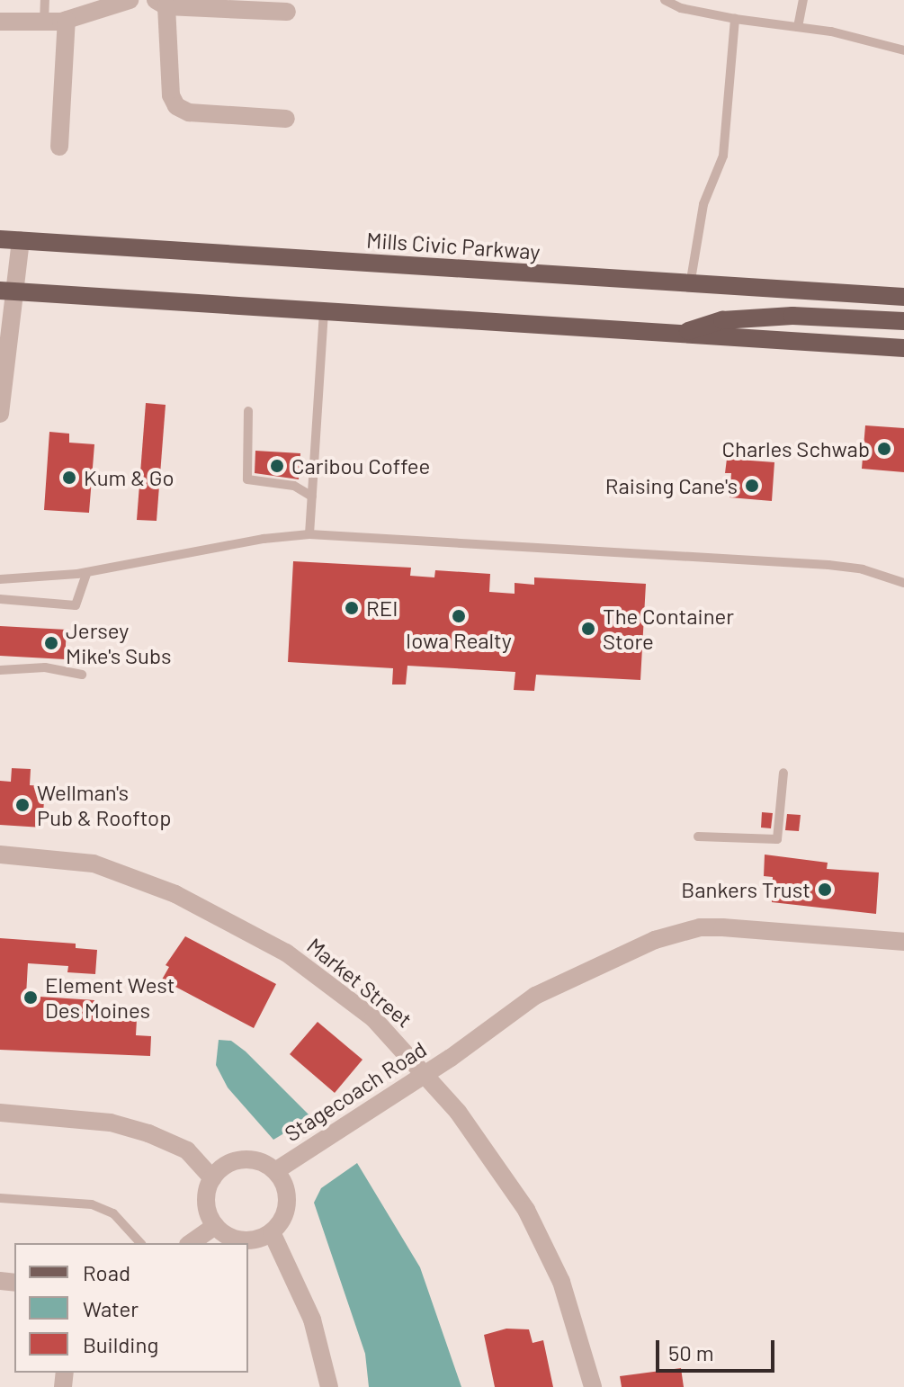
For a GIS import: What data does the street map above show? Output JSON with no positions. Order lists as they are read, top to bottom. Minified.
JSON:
{"streets":{"main road":["Mills Civic Parkway"],"street":["Market Street","Stagecoach Road"]},"crossings":[["Market Street","Stagecoach Road"]],"places":["Charles Schwab","Caribou Coffee","Kum & Go","Raising Cane's","REI","Iowa Realty","The Container Store","Jersey Mike's Subs","Wellman's Pub & Rooftop","Bankers Trust","Element West Des Moines"],"legend":["Road","Water","Building"],"scale_bar":"50 m"}
